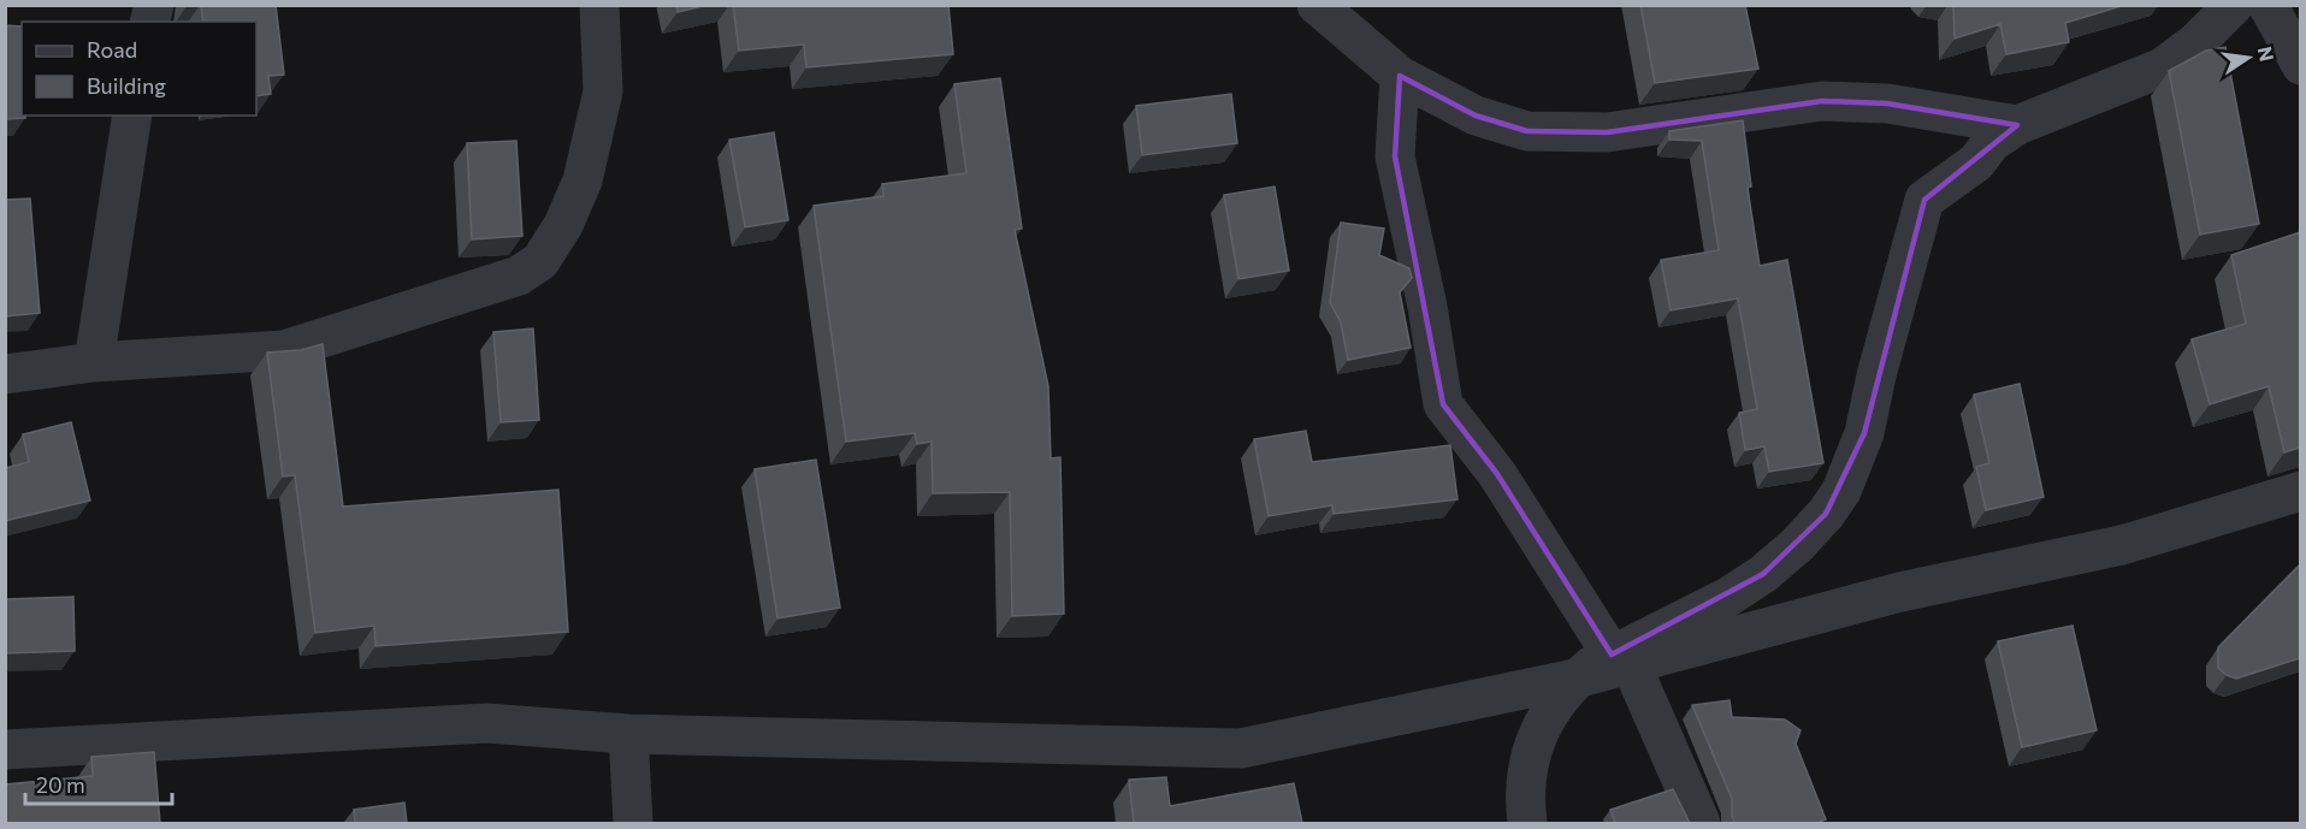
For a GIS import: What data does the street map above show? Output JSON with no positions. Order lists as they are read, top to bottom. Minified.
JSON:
{"legend":["Road","Building"],"scale_bar":"20 m","north":"right"}
